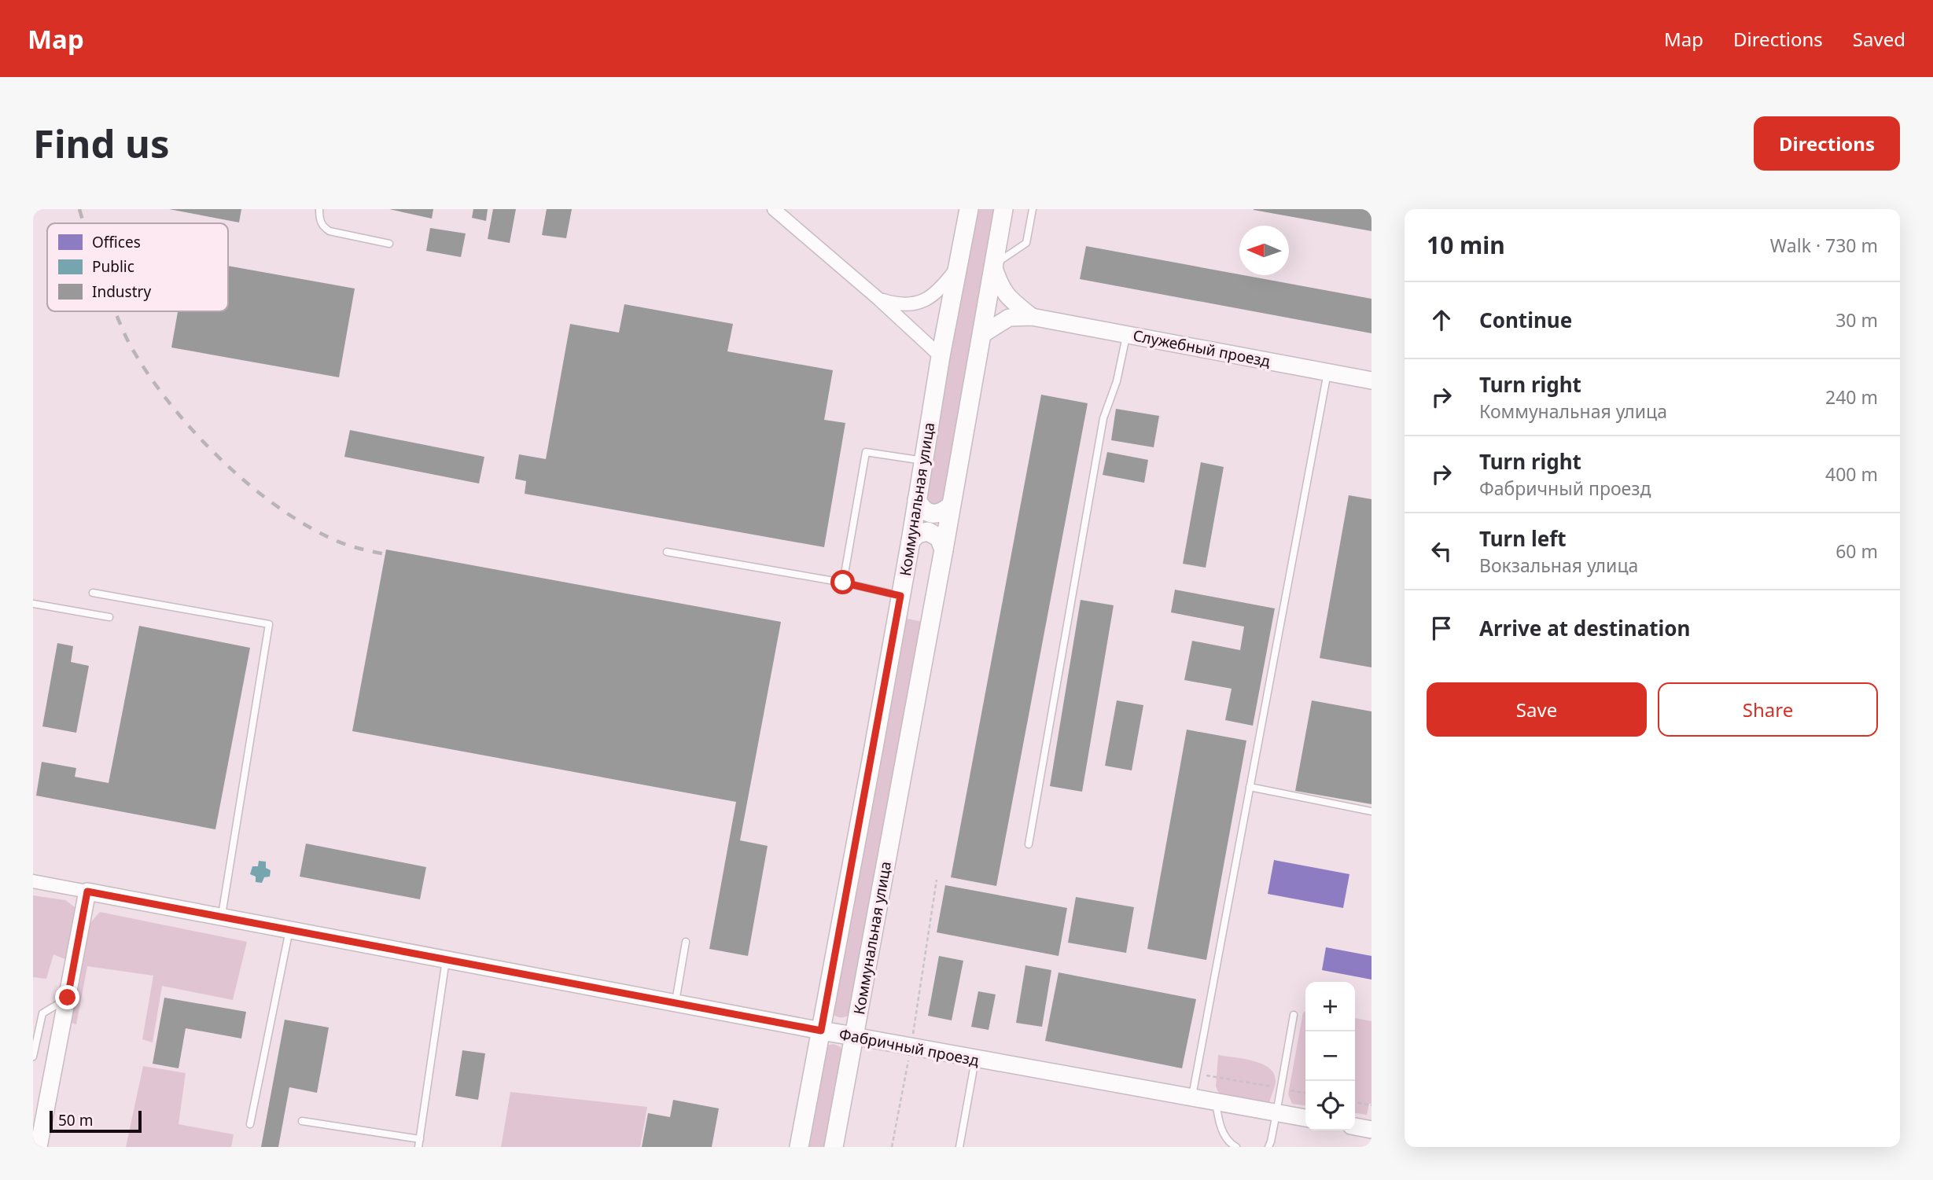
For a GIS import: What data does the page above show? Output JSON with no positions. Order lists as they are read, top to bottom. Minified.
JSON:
{"streets":{"main road":["Коммунальная улица","Фабричный проезд"],"street":["Служебный проезд"]},"crossings":[["Служебный проезд","Коммунальная улица"],["Коммунальная улица","Фабричный проезд"]],"legend":["Offices","Public","Industry"],"scale_bar":"50 m","north":"left","page":{"header":"Map","nav":["Map","Directions","Saved"],"buttons":["Directions",["Save","Share"]],"title":"Find us","heading":["10 min","Walk · 730 m"],"list":[["Continue","30 m"],["Turn right","Коммунальная улица","240 m"],["Turn right","Фабричный проезд","400 m"],["Turn left","Вокзальная улица","60 m"],"Arrive at destination"],"map_buttons":["+","−"],"scale":"50 m"}}
